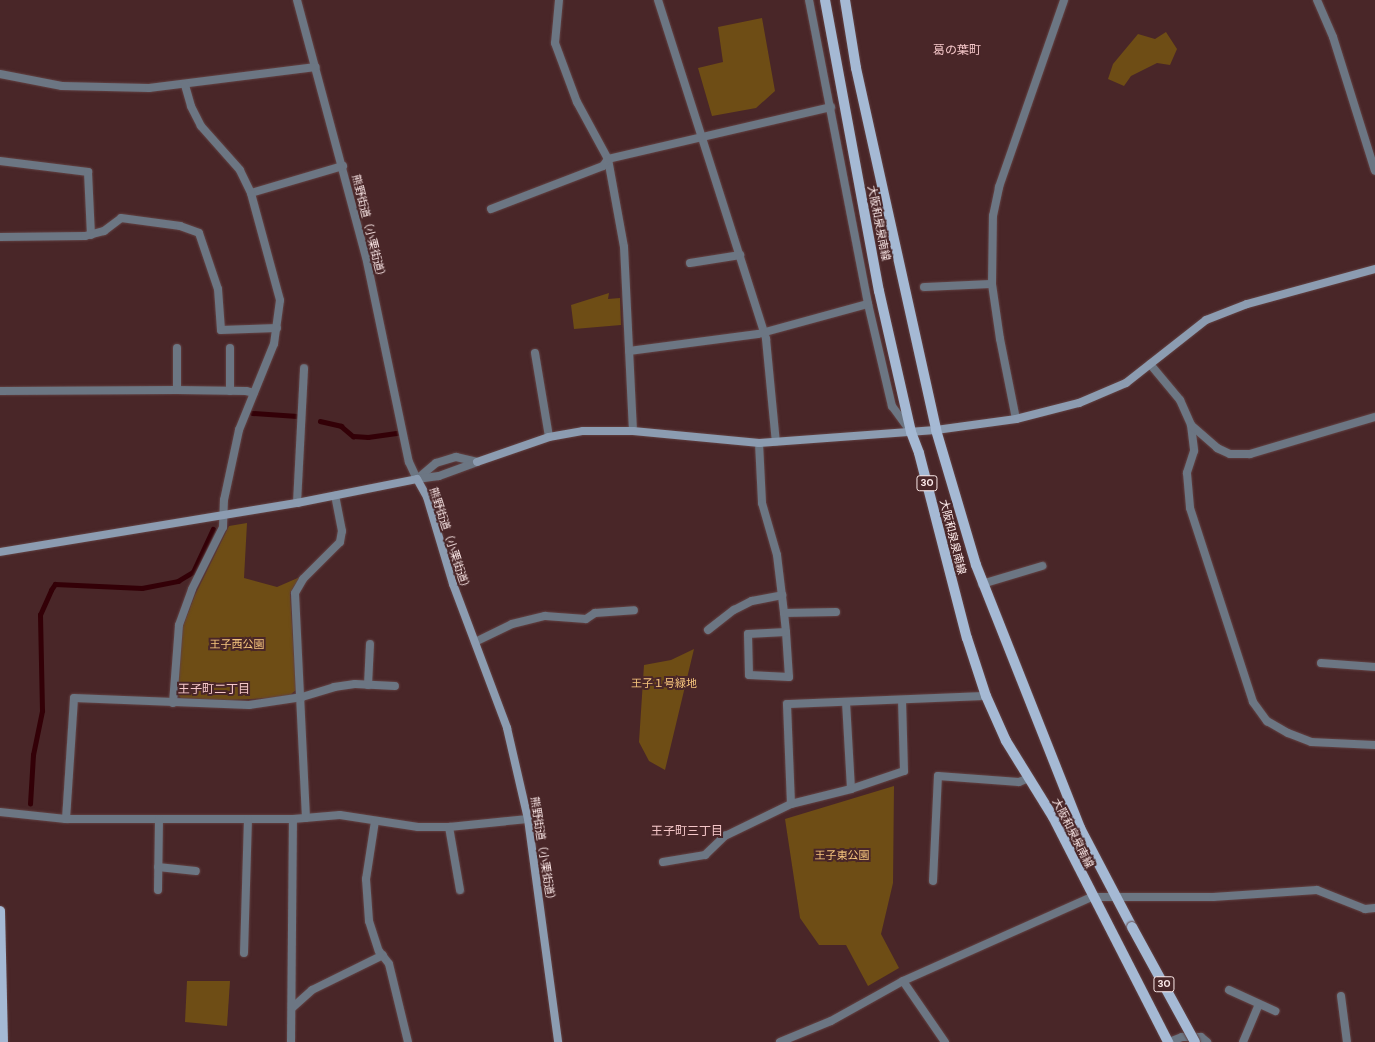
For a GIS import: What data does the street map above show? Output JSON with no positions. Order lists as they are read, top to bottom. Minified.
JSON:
{"streets":{"main road":["大阪和泉泉南線","30"],"street":["熊野街道（小栗街道）"]},"districts":["葛の葉町","王子町二丁目","王子町三丁目"],"parks":["王子西公園","王子１号緑地","王子東公園"]}
